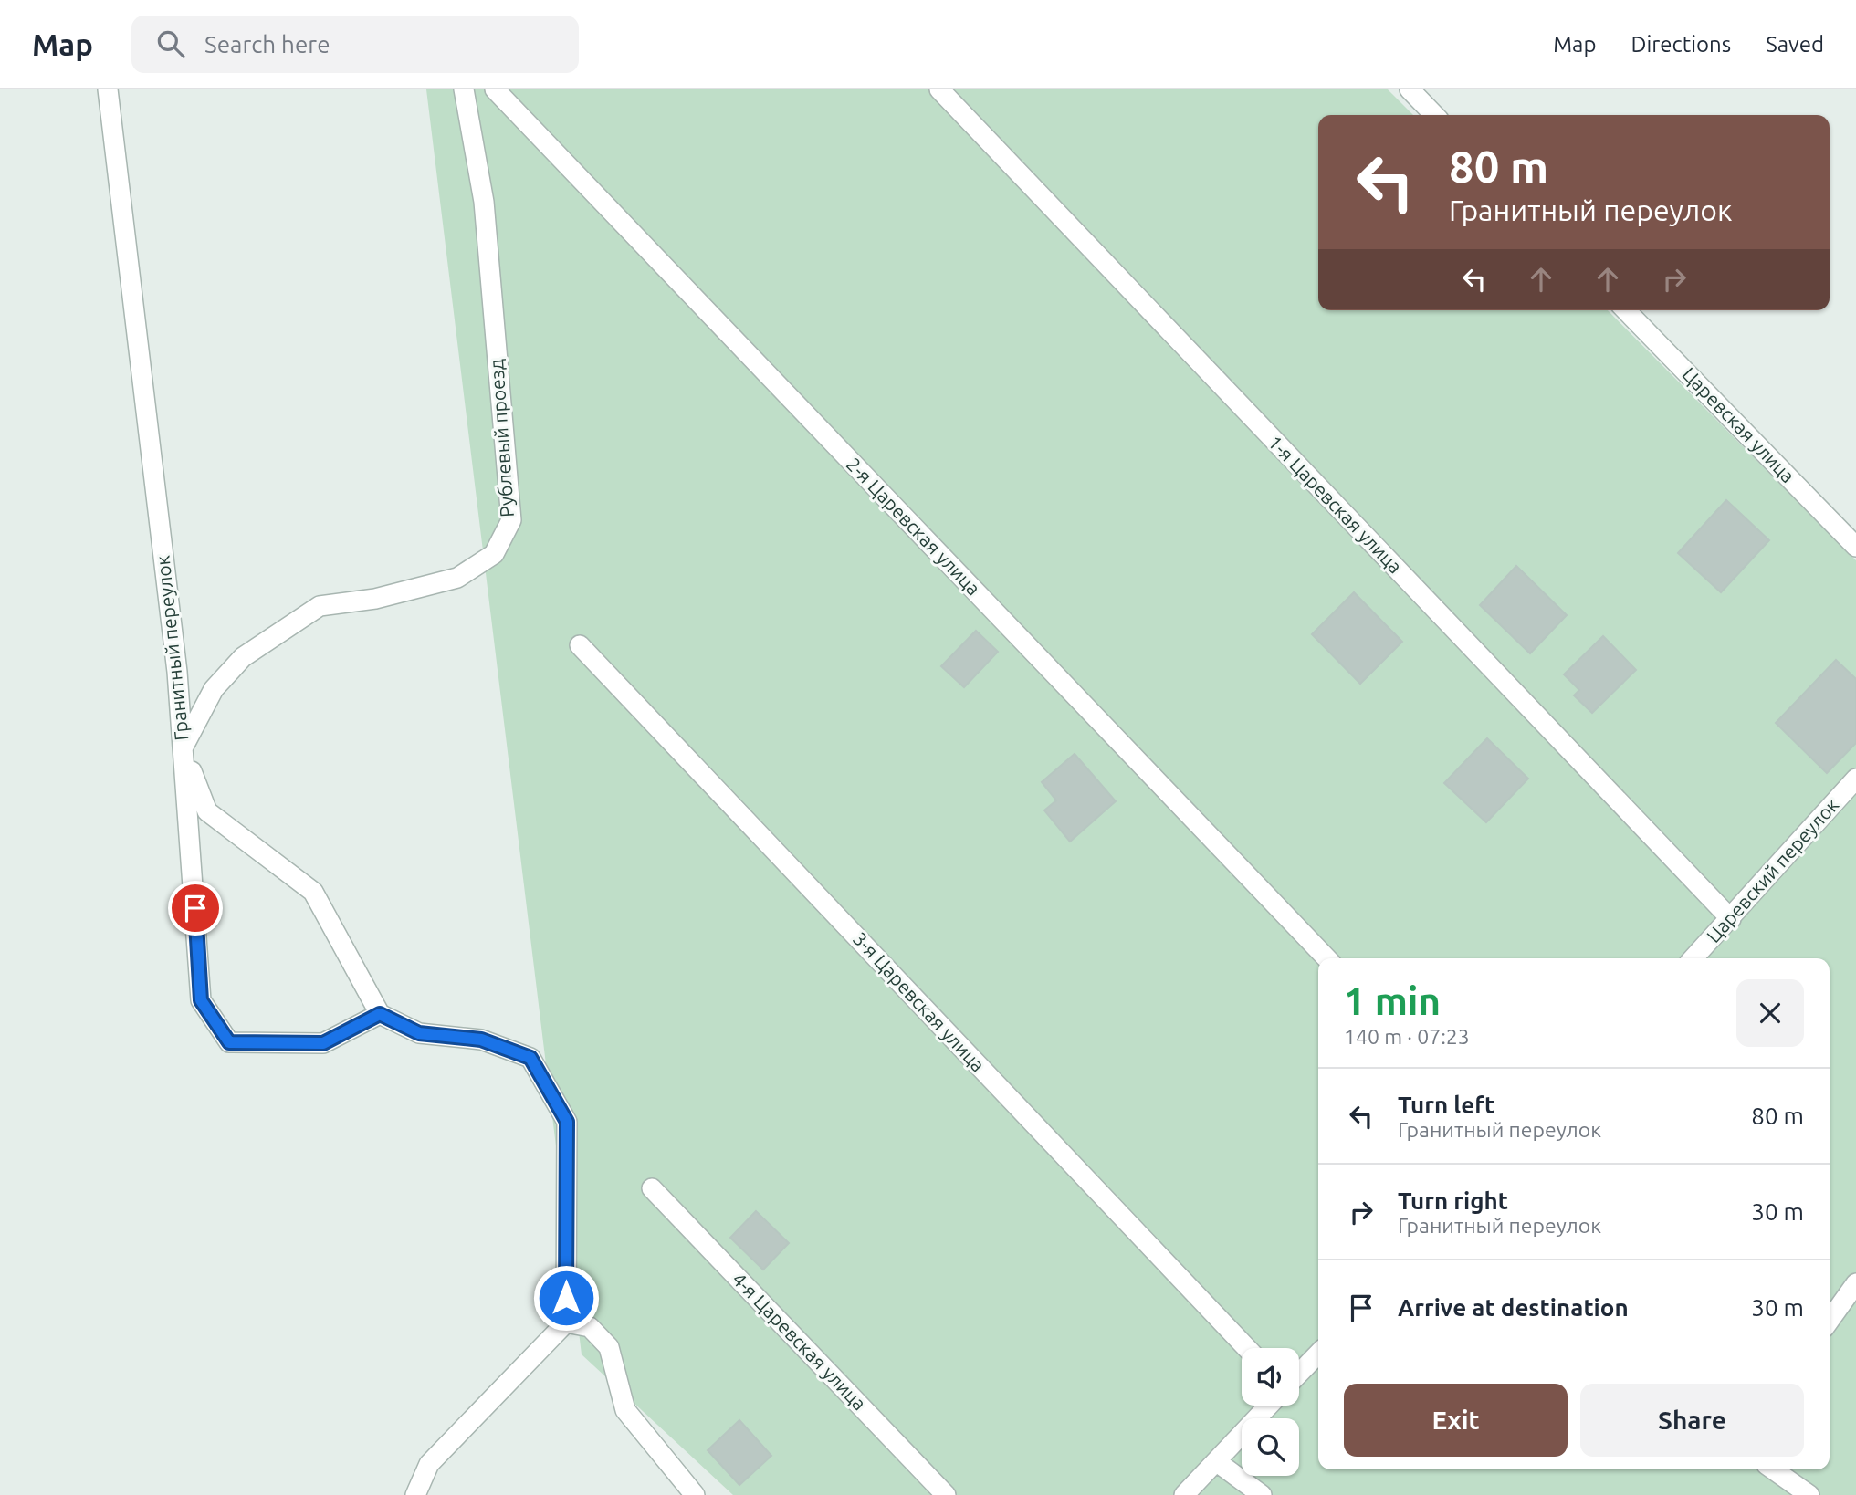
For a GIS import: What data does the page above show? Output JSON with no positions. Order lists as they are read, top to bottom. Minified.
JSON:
{"streets":{"street":["Царевская улица","Рублевый проезд","1-я Царевская улица","2-я Царевская улица","Гранитный переулок","Царевский переулок","3-я Царевская улица","4-я Царевская улица"]},"crossings":[["Рублевый проезд","Гранитный переулок"],["1-я Царевская улица","Царевский переулок"]],"page":{"header":"Map","search":"Search here","nav":["Map","Directions","Saved"],"turn":["80 m","Гранитный переулок"],"heading":["1 min","140 m · 07:23"],"list":[{"name":"Turn left","note":"Гранитный переулок","value":"80 m"},{"name":"Turn right","note":"Гранитный переулок","value":"30 m"},{"name":"Arrive at destination","value":"30 m"}],"buttons":["Exit","Share"]}}
